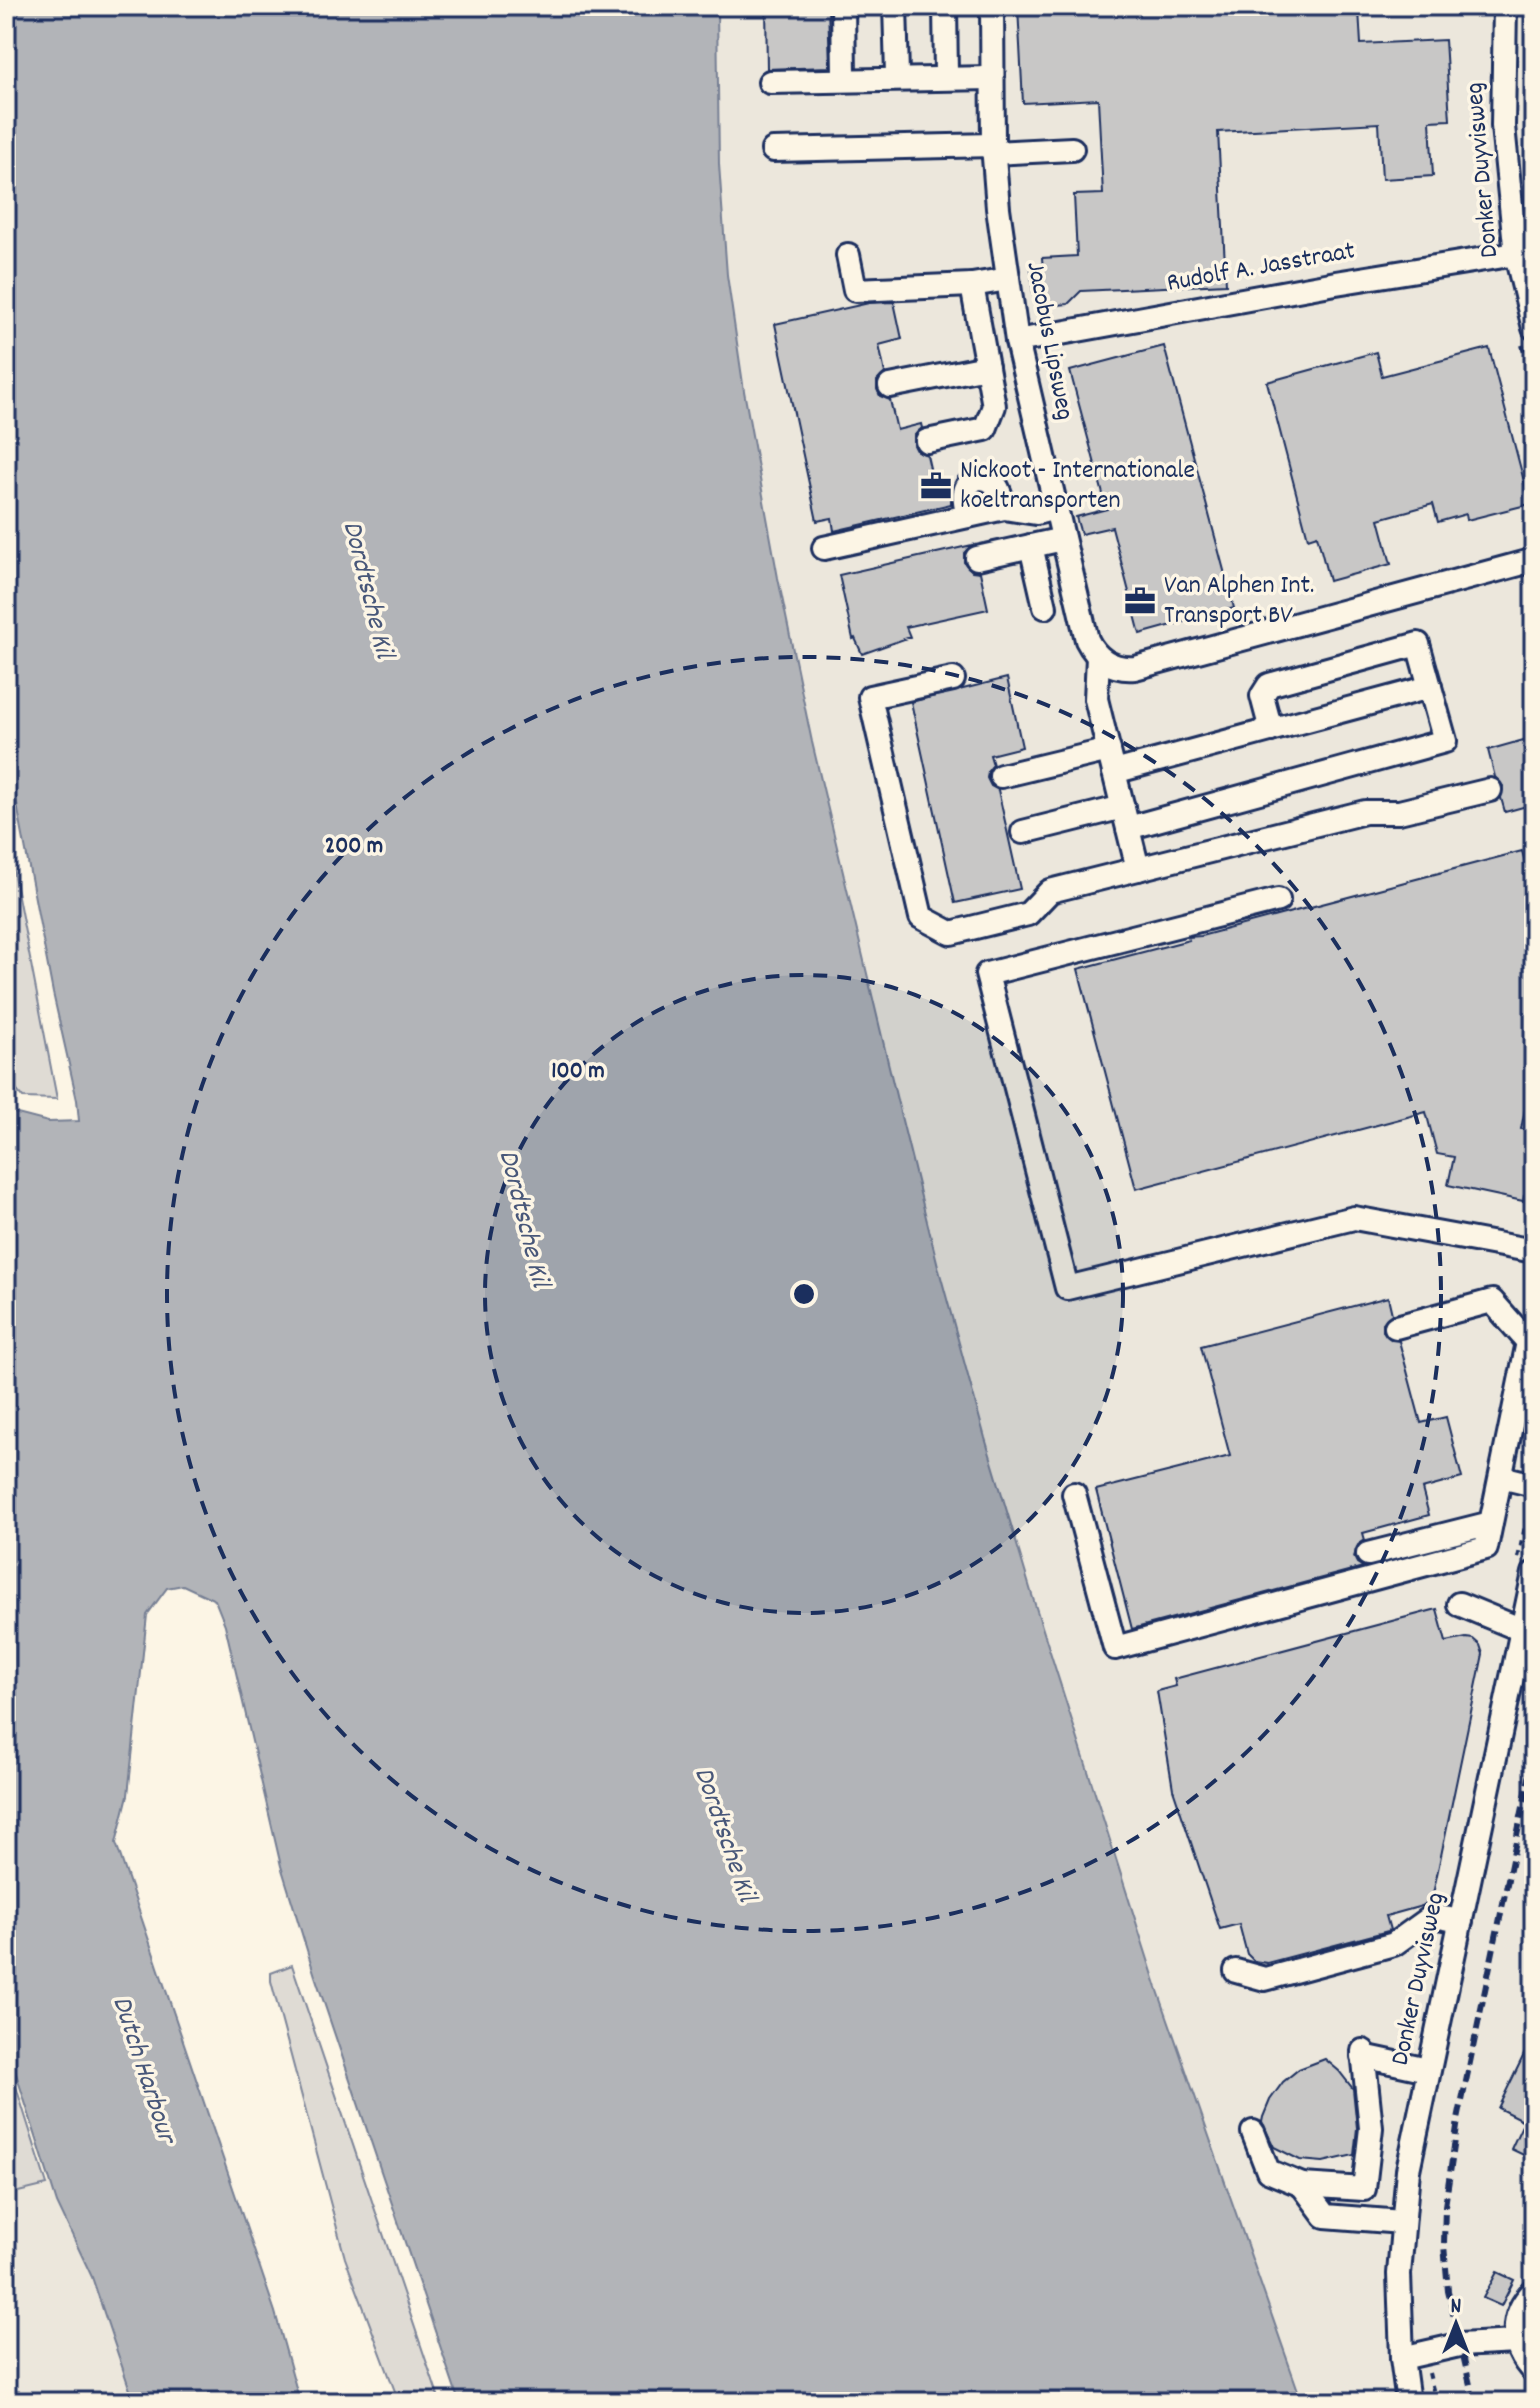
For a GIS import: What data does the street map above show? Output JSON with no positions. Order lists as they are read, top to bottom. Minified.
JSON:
{"streets":{"street":["Donker Duyvisweg","Rudolf A. Jasstraat","Jacobus Lipsweg"]},"crossings":[["Donker Duyvisweg","Rudolf A. Jasstraat"],["Rudolf A. Jasstraat","Jacobus Lipsweg"]],"water":["Dordtsche Kil","Dutch Harbour"],"places":{"office":["Nickoot - Internationale koeltransporten","Van Alphen Int. Transport BV"]},"north":"top","rings":["200 m","100 m"]}
